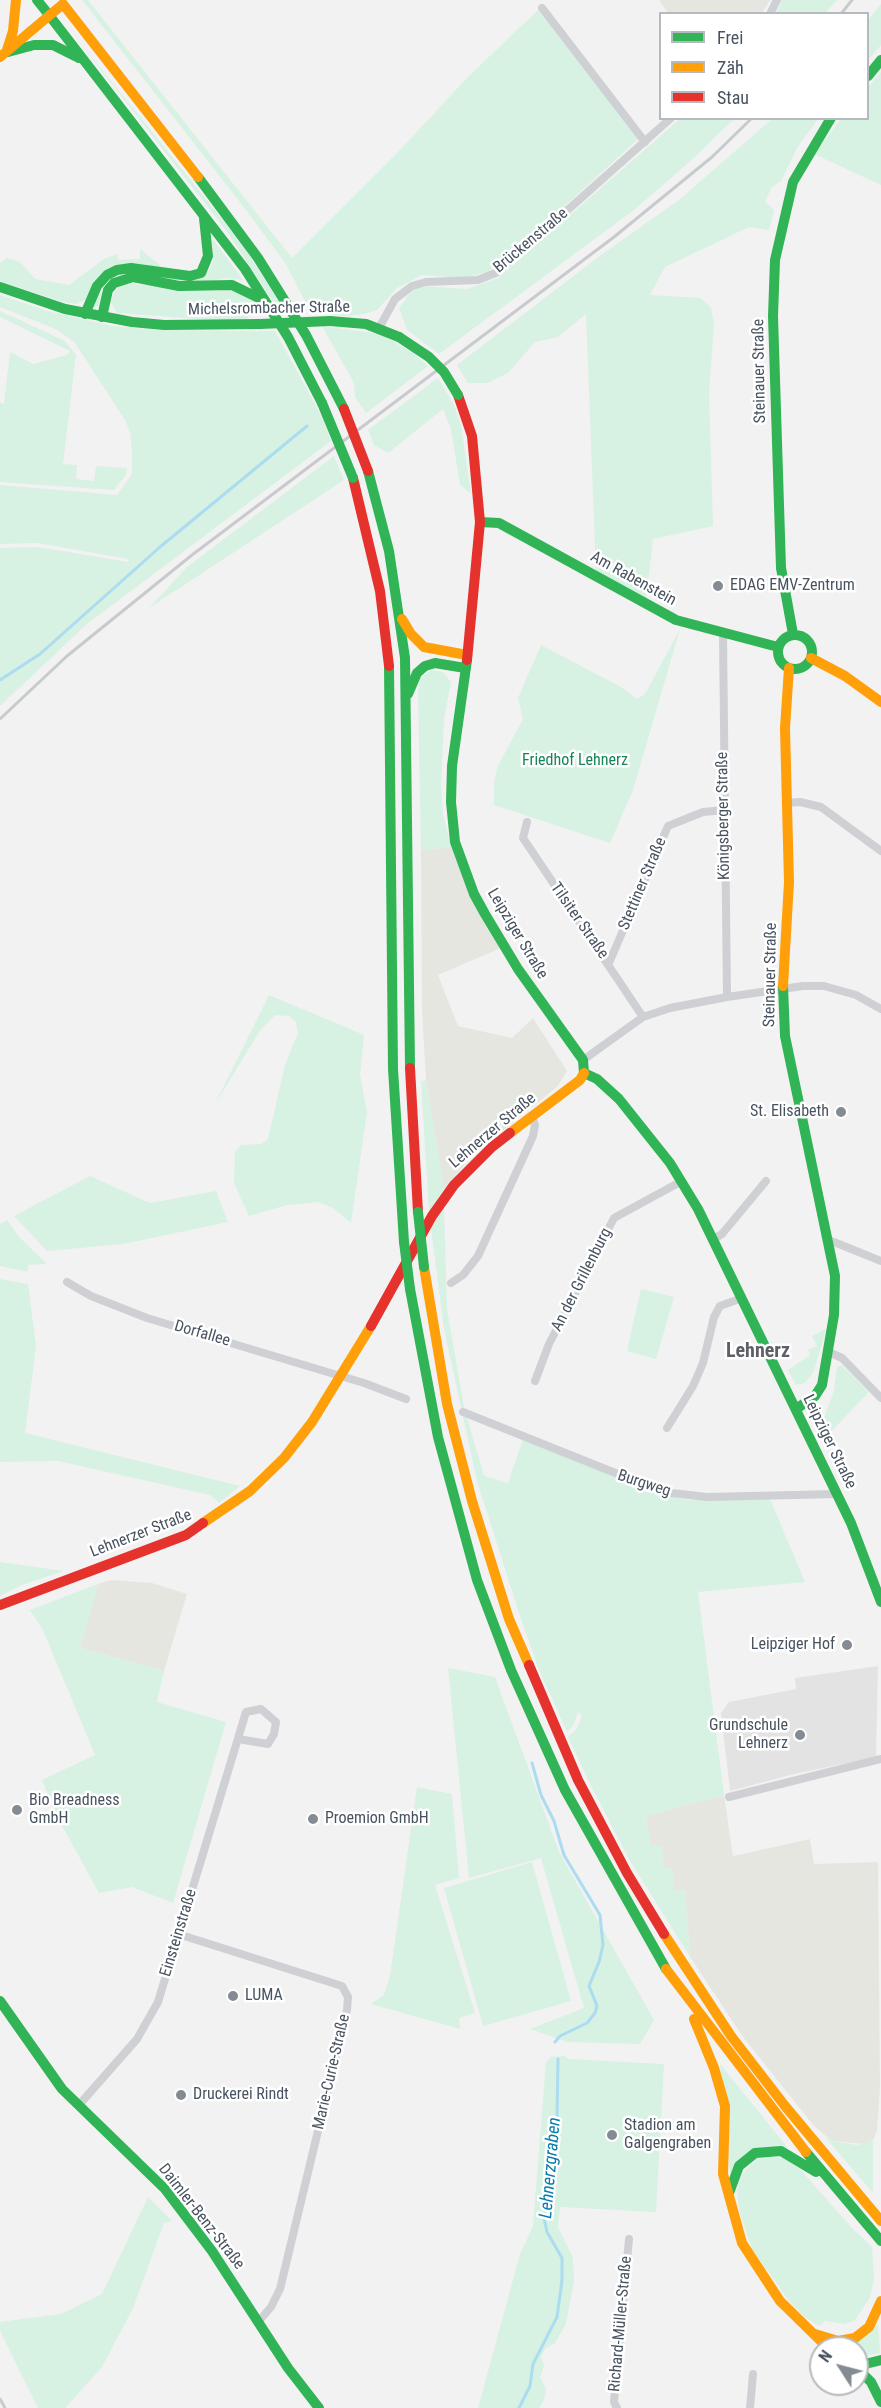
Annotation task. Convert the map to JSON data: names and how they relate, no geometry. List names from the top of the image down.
{
  "streets": {
    "main road": [
      "Michelsrombacher Straße",
      "Steinauer Straße",
      "Am Rabenstein",
      "Leipziger Straße",
      "Lehnerzer Straße",
      "Daimler-Benz-Straße"
    ],
    "street": [
      "Brückenstraße",
      "Königsberger Straße",
      "Stettiner Straße",
      "Tilsiter Straße",
      "An der Grillenburg",
      "Dorfallee",
      "Burgweg",
      "Einsteinstraße",
      "Marie-Curie-Straße",
      "Richard-Müller-Straße"
    ]
  },
  "crossings": [
    ["Brückenstraße", "Michelsrombacher Straße"],
    ["Michelsrombacher Straße", "Am Rabenstein"],
    ["Michelsrombacher Straße", "Leipziger Straße"],
    ["Steinauer Straße", "Am Rabenstein"],
    ["Steinauer Straße", "Leipziger Straße"],
    ["Am Rabenstein", "Königsberger Straße"],
    ["Am Rabenstein", "Leipziger Straße"],
    ["Königsberger Straße", "Stettiner Straße"],
    ["Stettiner Straße", "Tilsiter Straße"],
    ["Leipziger Straße", "Lehnerzer Straße"],
    ["Leipziger Straße", "An der Grillenburg"],
    ["Leipziger Straße", "Burgweg"],
    ["Lehnerzer Straße", "Dorfallee"],
    ["Einsteinstraße", "Marie-Curie-Straße"],
    ["Einsteinstraße", "Daimler-Benz-Straße"],
    ["Marie-Curie-Straße", "Daimler-Benz-Straße"]
  ],
  "districts": ["Lehnerz"],
  "water": ["Lehnerzgraben"],
  "parks": ["Friedhof Lehnerz"],
  "places": [
    "EDAG EMV-Zentrum",
    "St. Elisabeth",
    "Leipziger Hof",
    "Grundschule Lehnerz",
    "Bio Breadness GmbH",
    "Proemion GmbH",
    "LUMA",
    "Druckerei Rindt",
    "Stadion am Galgengraben"
  ],
  "legend": ["Frei", "Zäh", "Stau"],
  "north": "top left"
}
